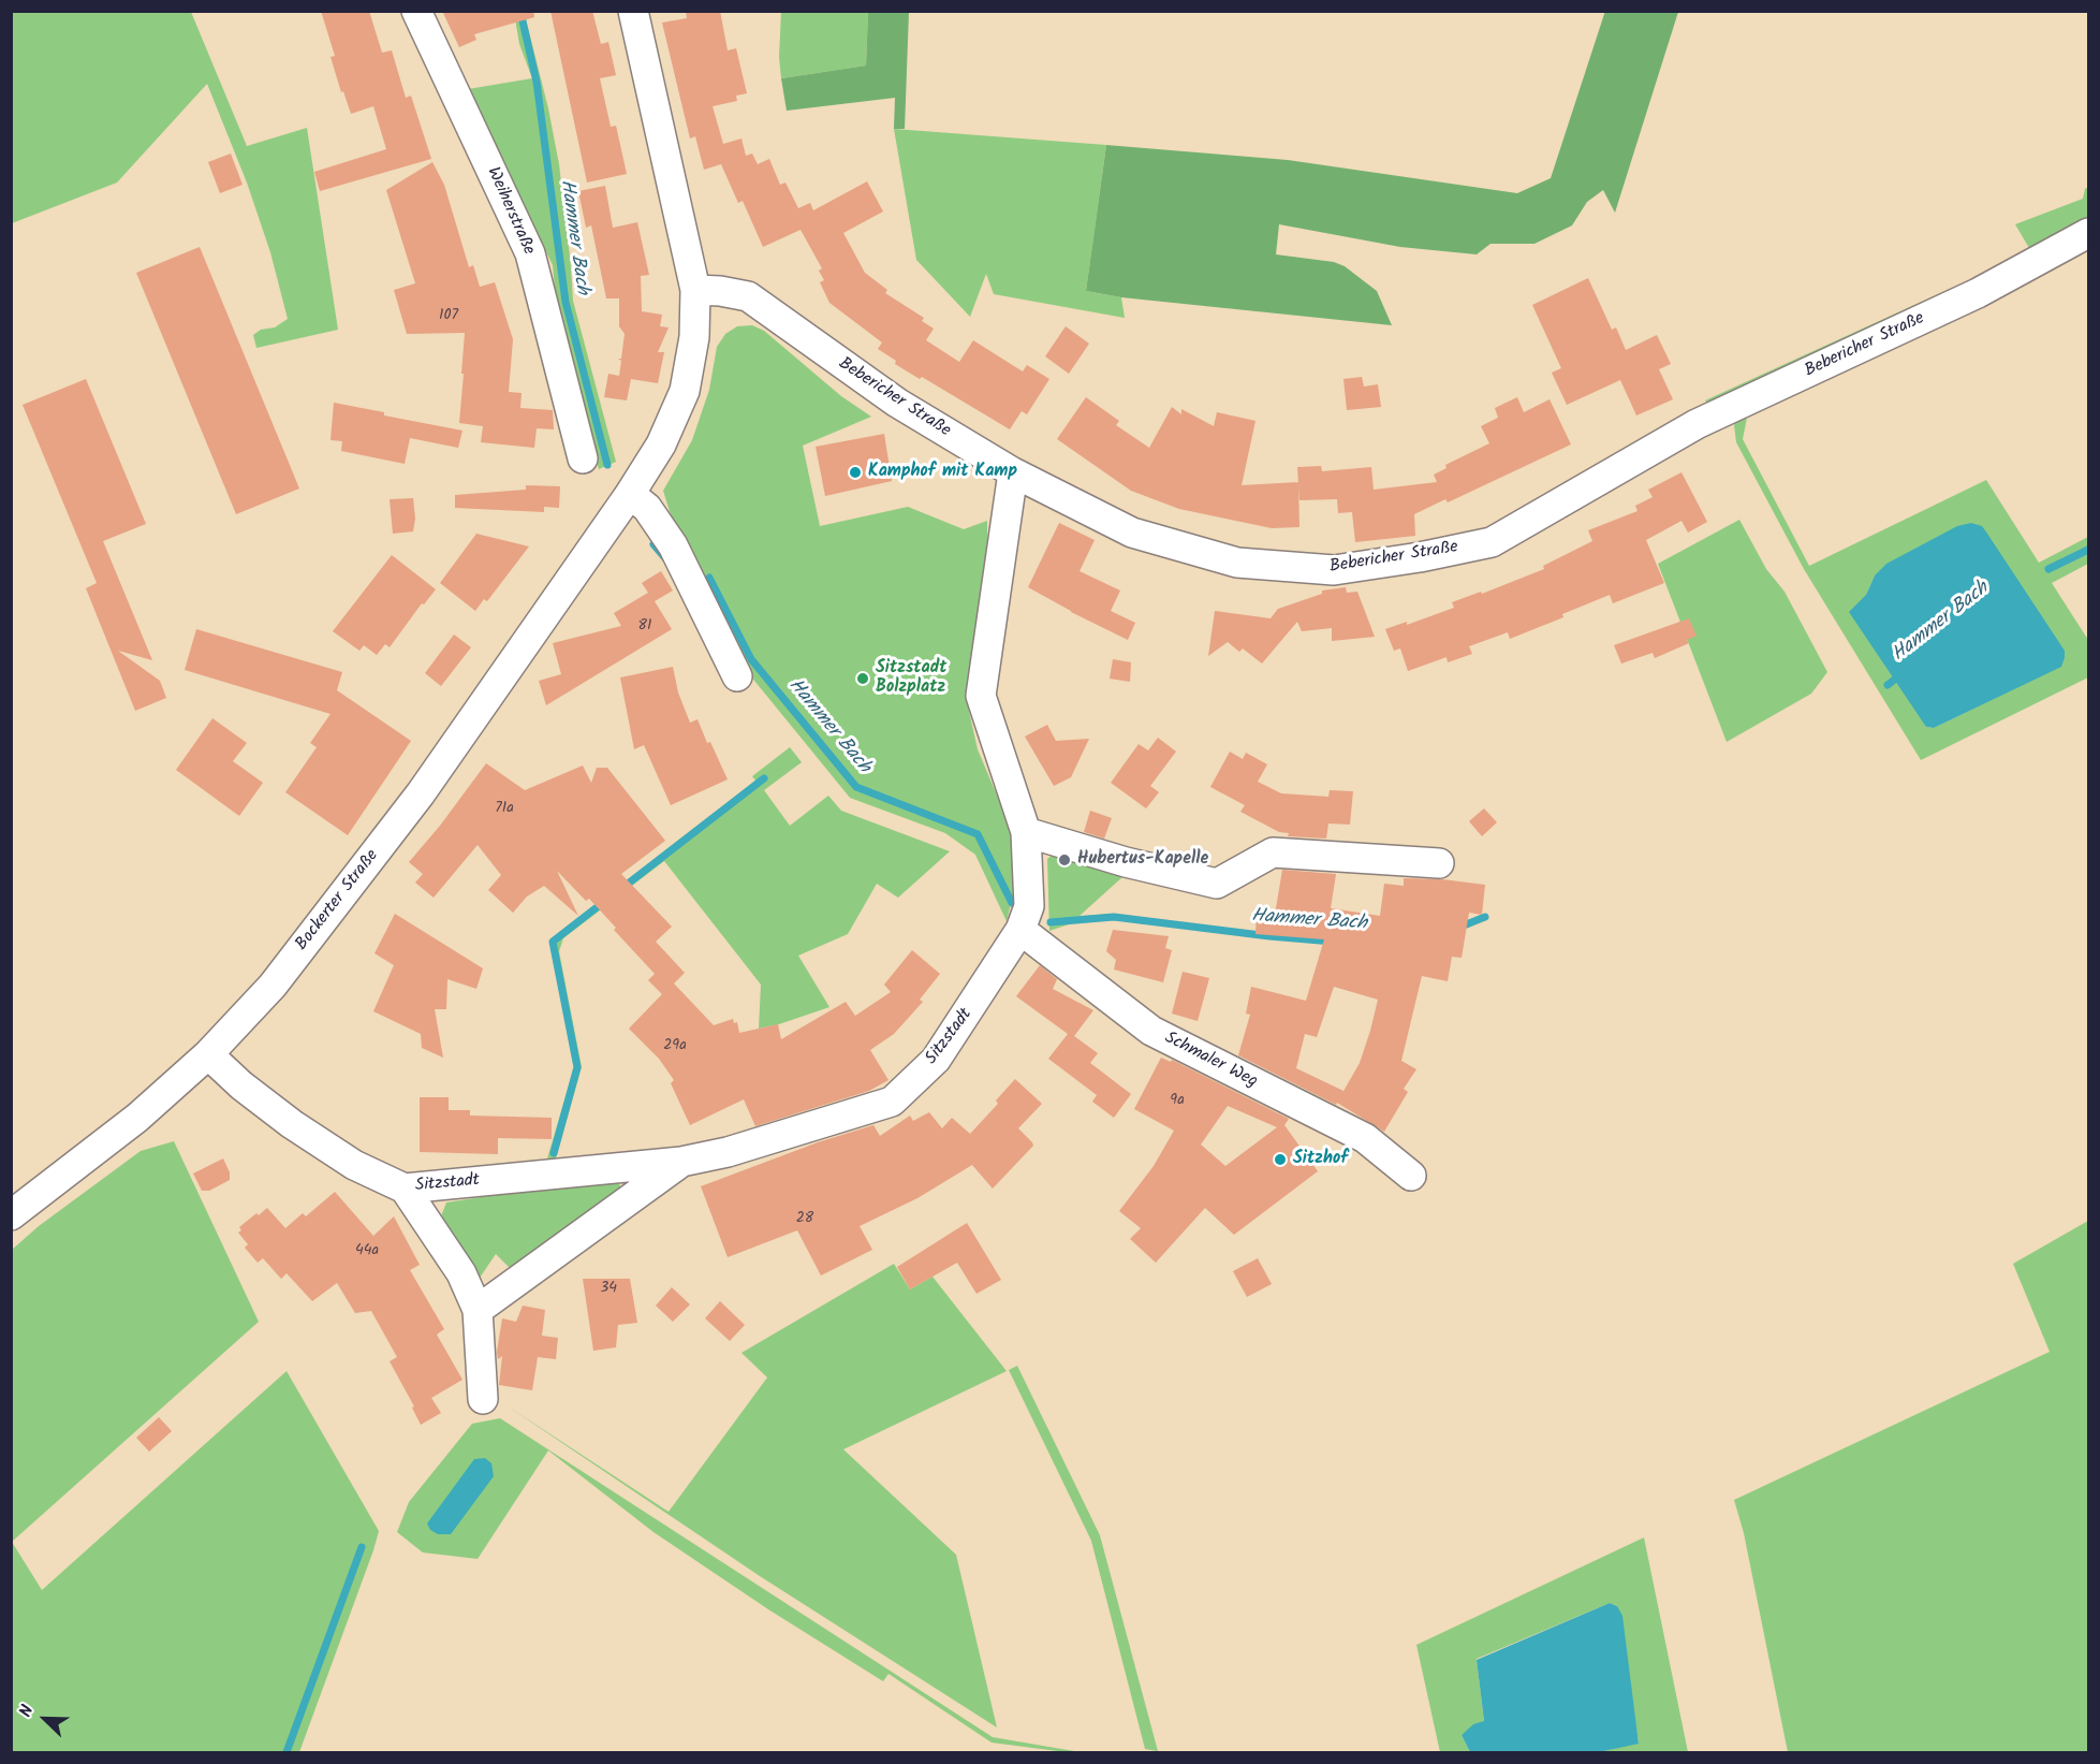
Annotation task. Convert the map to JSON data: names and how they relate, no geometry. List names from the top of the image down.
{
  "streets": {
    "street": [
      "Weiherstraße",
      "Bebericher Straße",
      "Bockerter Straße",
      "Sitzstadt",
      "Schmaler Weg"
    ]
  },
  "crossings": [
    ["Bebericher Straße", "Sitzstadt"],
    ["Bockerter Straße", "Sitzstadt"],
    ["Sitzstadt", "Schmaler Weg"]
  ],
  "water": ["Hammer Bach"],
  "places": [
    "Kamphof mit Kamp",
    "Sitzstadt Bolzplatz",
    "Hubertus-Kapelle",
    "Sitzhof"
  ],
  "house_numbers": [
    "107",
    "81",
    "71a",
    "29a",
    "9a",
    "28",
    "44a",
    "34"
  ],
  "north": "top left"
}
